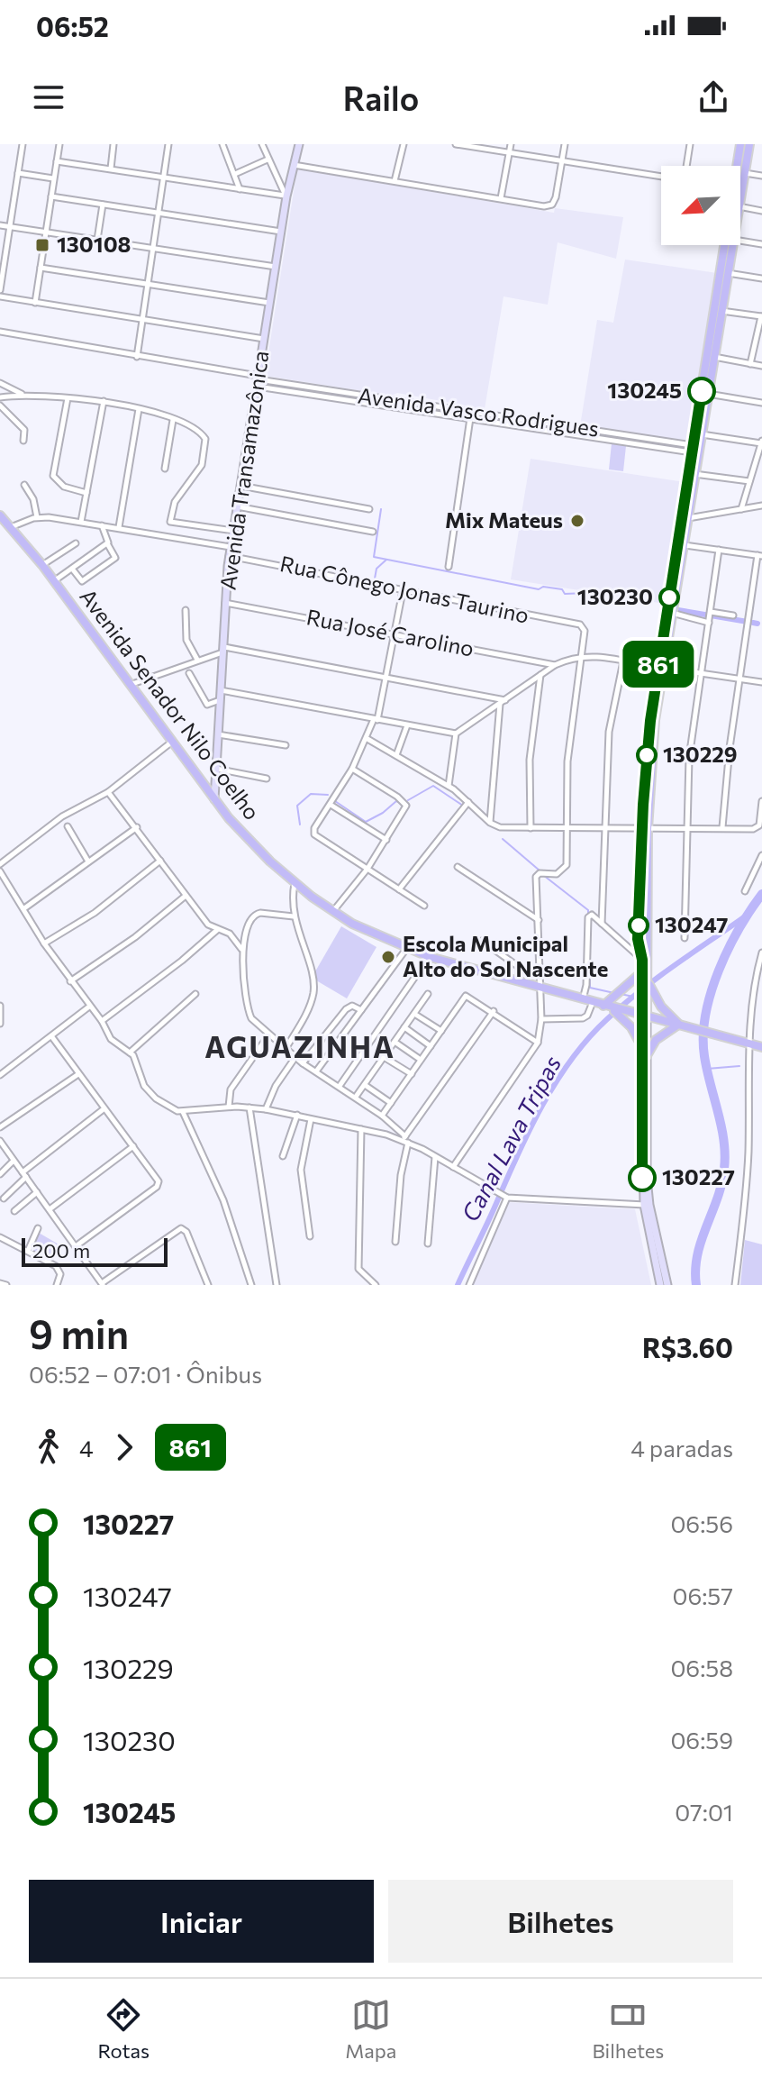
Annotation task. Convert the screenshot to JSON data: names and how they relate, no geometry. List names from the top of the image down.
{
  "streets": {
    "main road": ["Avenida Senador Nilo Coelho"],
    "street": [
      "Avenida Vasco Rodrigues",
      "Avenida Transamazônica",
      "Rua Cônego Jonas Taurino",
      "Rua José Carolino"
    ]
  },
  "crossings": [
    ["Avenida Vasco Rodrigues", "Avenida Transamazônica"],
    ["Avenida Transamazônica", "Rua Cônego Jonas Taurino"],
    ["Avenida Transamazônica", "Rua José Carolino"],
    ["Avenida Transamazônica", "Avenida Senador Nilo Coelho"]
  ],
  "districts": ["AGUAZINHA"],
  "water": ["Canal Lava Tripas"],
  "places": {
    "transit": ["130108"],
    "other": [
      "130245",
      "Mix Mateus",
      "130230",
      "130229",
      "130247",
      "Escola Municipal Alto do Sol Nascente",
      "130227"
    ]
  },
  "lines": ["bus line 861"],
  "scale_bar": "200 m",
  "north": "bottom left",
  "page": {
    "status": "06:52",
    "header": "Railo",
    "on_map": "861",
    "scale": "200 m",
    "heading": ["9 min", "06:52 – 07:01 · Ônibus", "R$3.60"],
    "legs": ["4", "861", "4 paradas"],
    "list": [
      {
        "name": "130227",
        "value": "06:56"
      },
      {
        "name": "130247",
        "value": "06:57"
      },
      {
        "name": "130229",
        "value": "06:58"
      },
      {
        "name": "130230",
        "value": "06:59"
      },
      {
        "name": "130245",
        "value": "07:01"
      }
    ],
    "buttons": ["Iniciar", "Bilhetes"],
    "tabs": ["Rotas", "Mapa", "Bilhetes"]
  }
}
